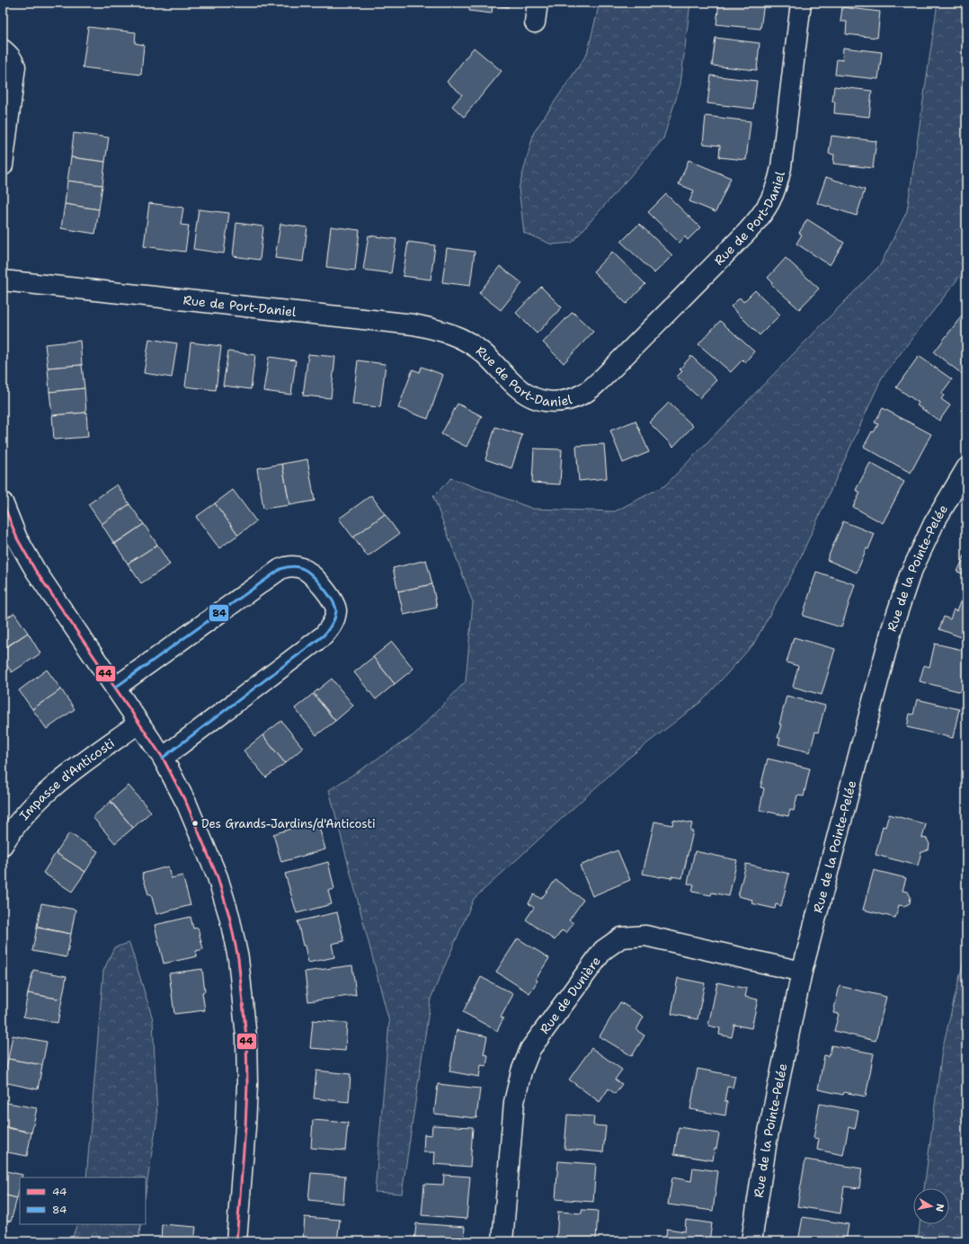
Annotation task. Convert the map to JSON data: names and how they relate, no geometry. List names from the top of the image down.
{
  "streets": {
    "street": [
      "Rue de Port-Daniel",
      "Rue de la Pointe-Pelée",
      "Impasse d'Anticosti",
      "Rue de Dunière"
    ]
  },
  "crossings": [
    ["Rue de la Pointe-Pelée", "Rue de Dunière"]
  ],
  "places": ["Des Grands-Jardins/d'Anticosti"],
  "lines": ["transit line 44", "transit line 84"],
  "legend": ["44", "84"],
  "north": "right"
}
